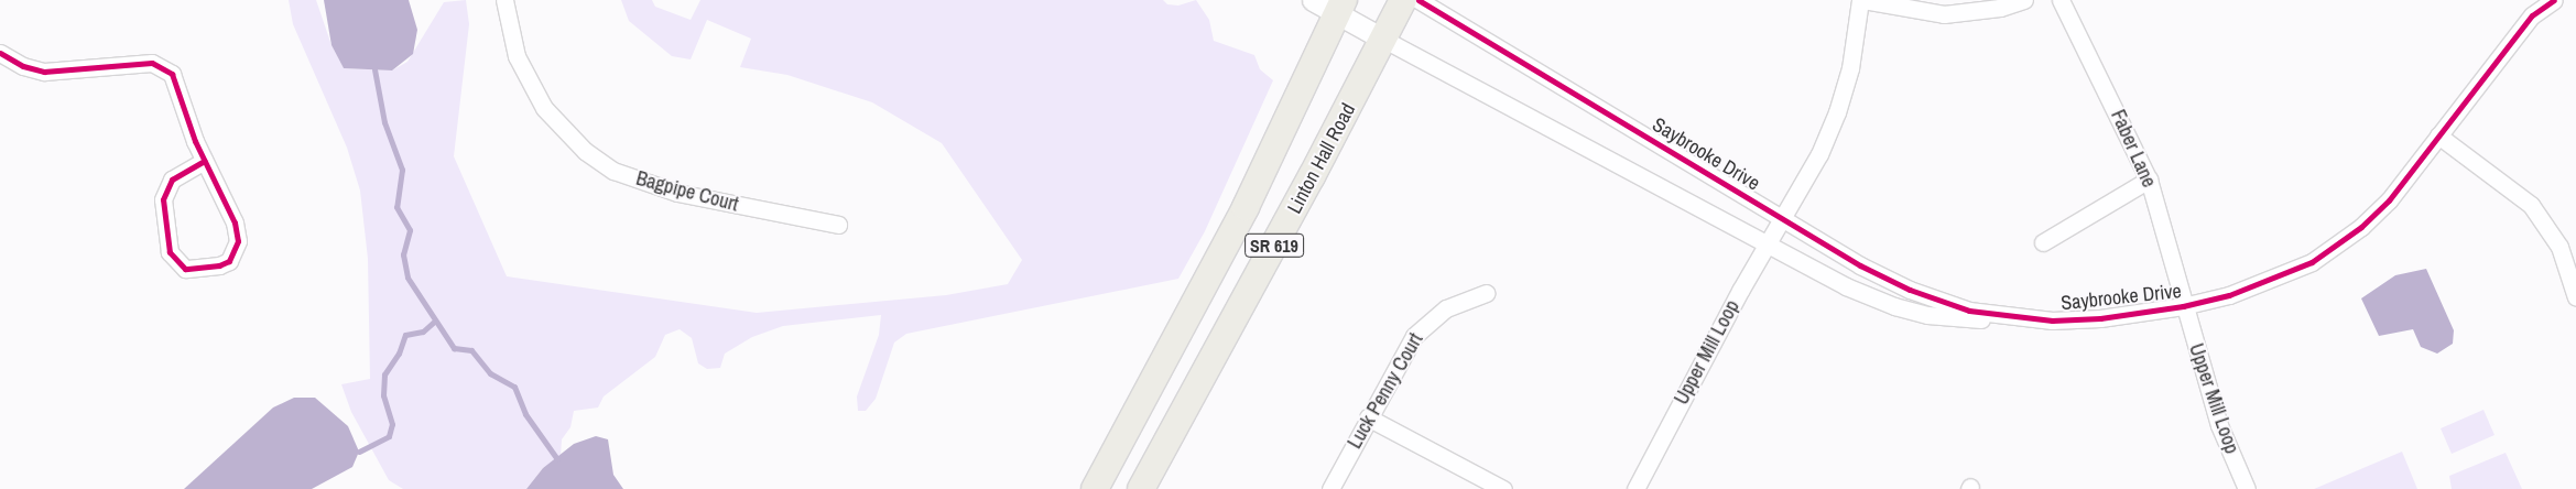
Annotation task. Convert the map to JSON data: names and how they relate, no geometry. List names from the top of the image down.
{
  "streets": {
    "main road": ["Linton Hall Road", "SR 619"],
    "street": [
      "Faber Lane",
      "Saybrooke Drive",
      "Bagpipe Court",
      "Upper Mill Loop",
      "Luck Penny Court"
    ]
  },
  "crossings": [
    ["Faber Lane", "Saybrooke Drive"],
    ["Faber Lane", "Upper Mill Loop"],
    ["Saybrooke Drive", "Linton Hall Road"],
    ["Saybrooke Drive", "Upper Mill Loop"]
  ]
}
